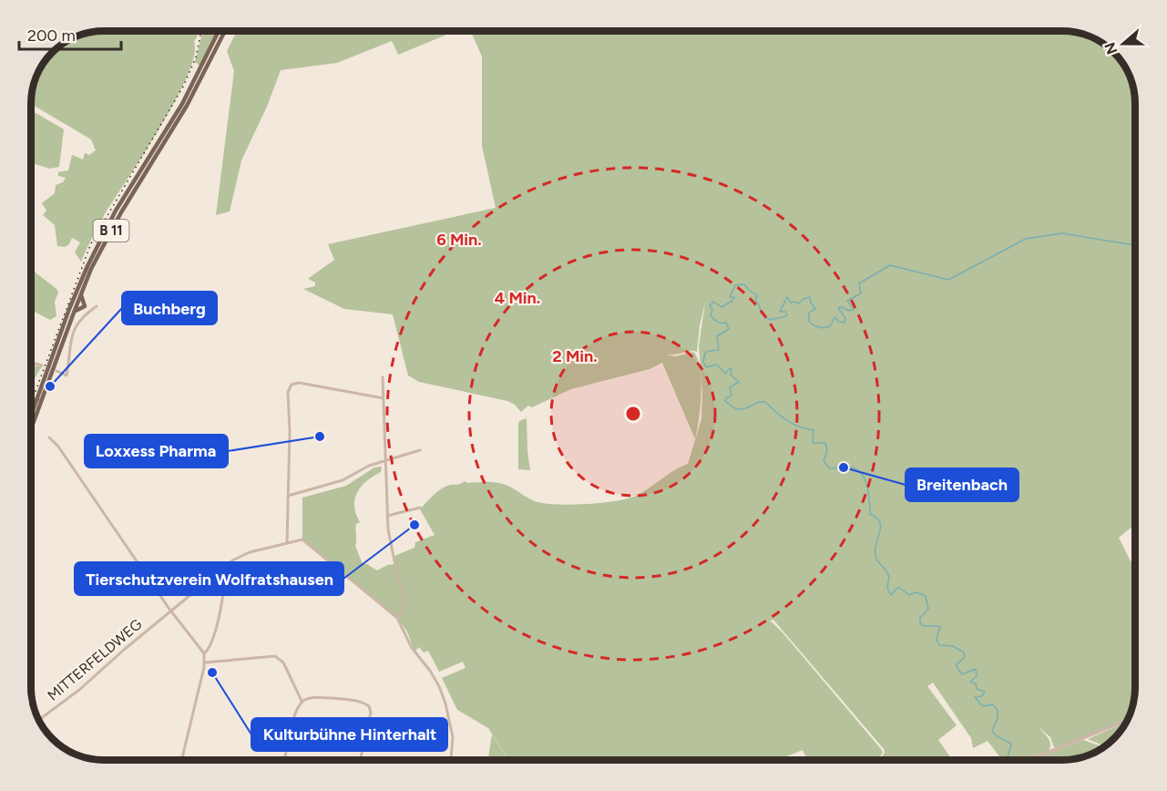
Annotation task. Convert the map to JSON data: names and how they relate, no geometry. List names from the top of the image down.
{
  "streets": {
    "main road": ["B 11"],
    "street": ["MITTERFELDWEG"]
  },
  "places": [
    "Buchberg",
    "Loxxess Pharma",
    "Breitenbach",
    "Tierschutzverein Wolfratshausen",
    "Kulturbühne Hinterhalt"
  ],
  "scale_bar": "200 m",
  "north": "left",
  "rings": ["6 Min.", "4 Min.", "2 Min."]
}
